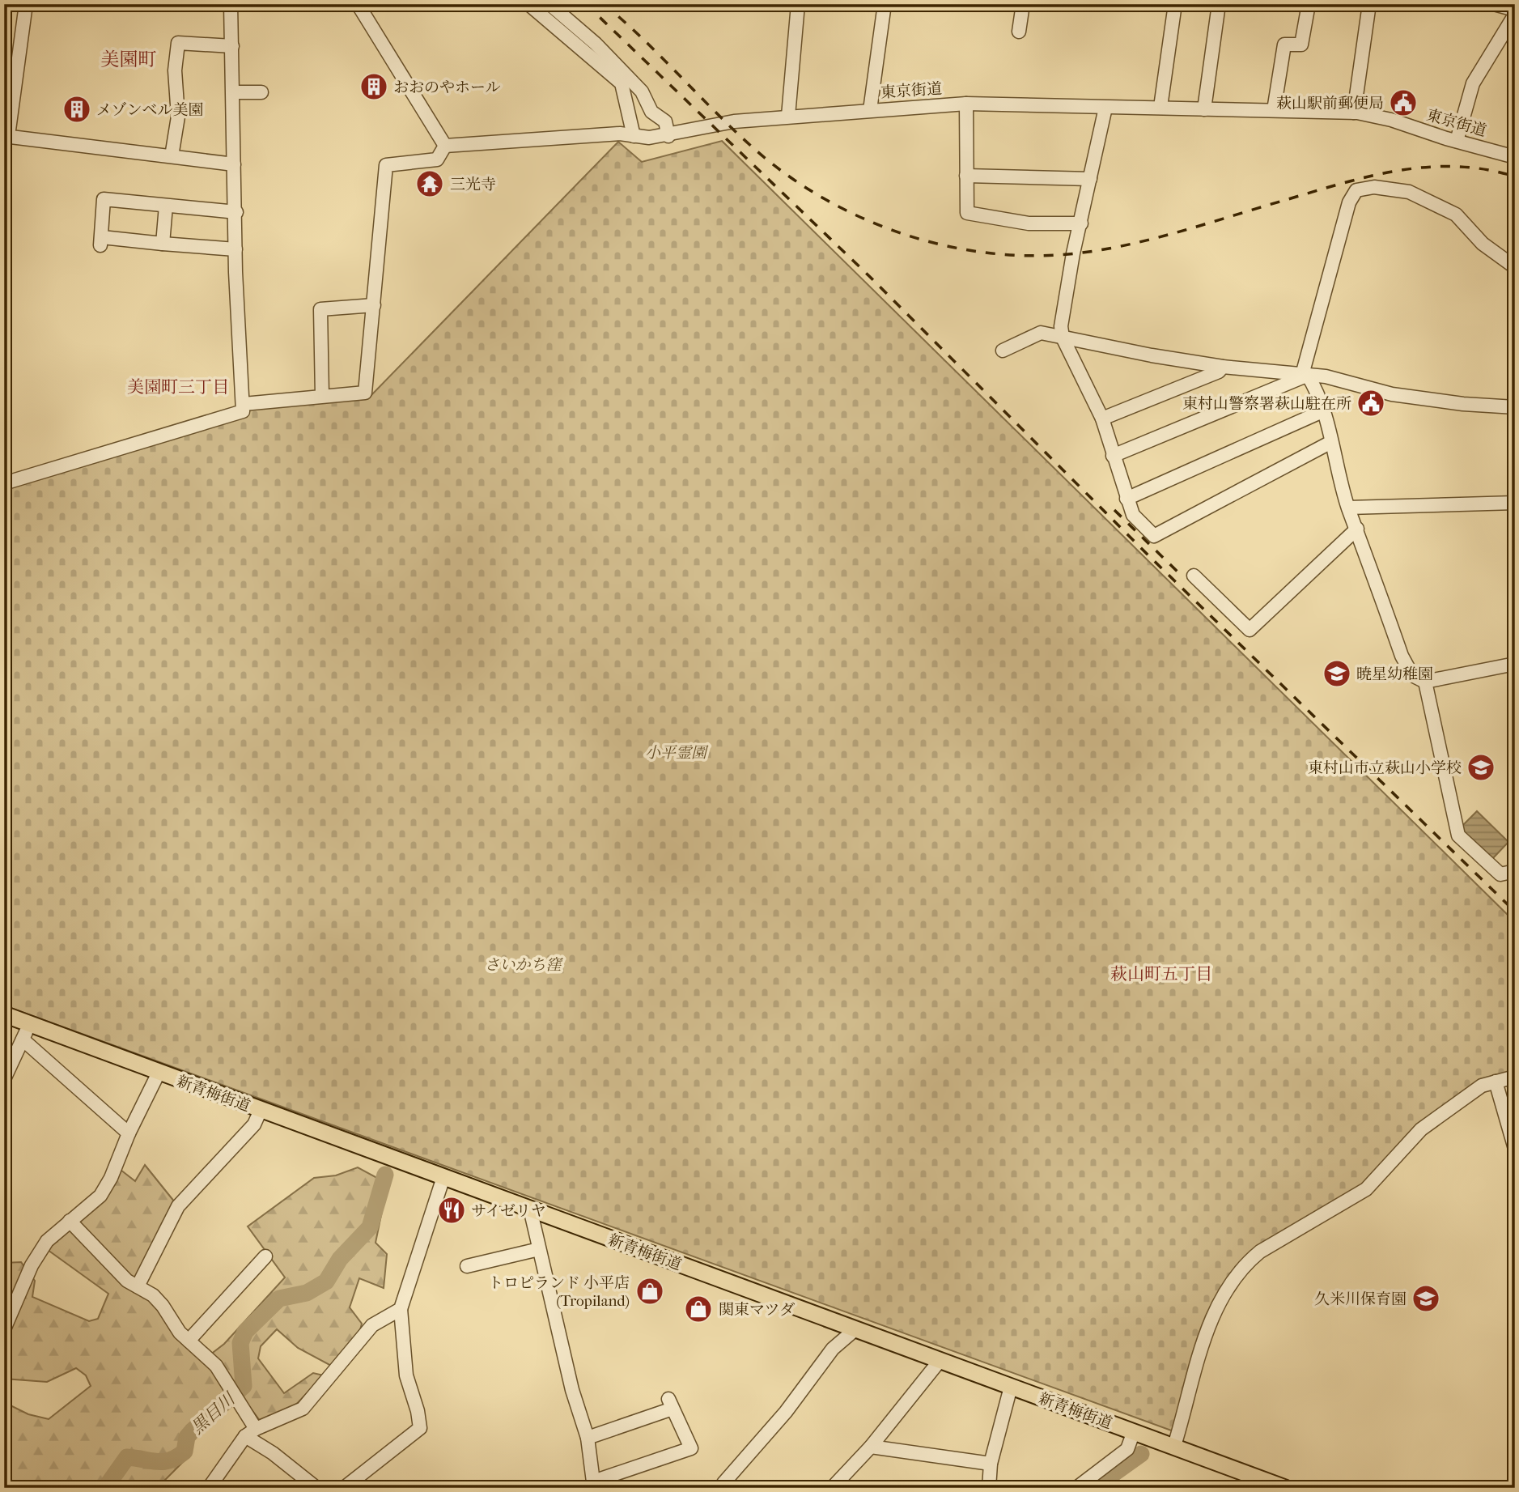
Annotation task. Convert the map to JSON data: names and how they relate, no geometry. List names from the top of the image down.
{
  "streets": {
    "main road": ["新青梅街道"],
    "street": ["東京街道"]
  },
  "districts": ["美園町", "美園町三丁目", "萩山町五丁目"],
  "water": ["黒目川"],
  "parks": ["小平霊園", "さいかち窪"],
  "places": {
    "building": ["おおのやホール", "メゾンベル美園"],
    "public building": ["萩山駅前郵便局", "東村山警察署萩山駐在所"],
    "temple": ["三光寺"],
    "school or university": ["暁星幼稚園", "東村山市立萩山小学校", "久米川保育園"],
    "restaurant": ["サイゼリヤ"],
    "shop": ["トロピランド 小平店 (Tropiland)", "関東マツダ"]
  }
}
